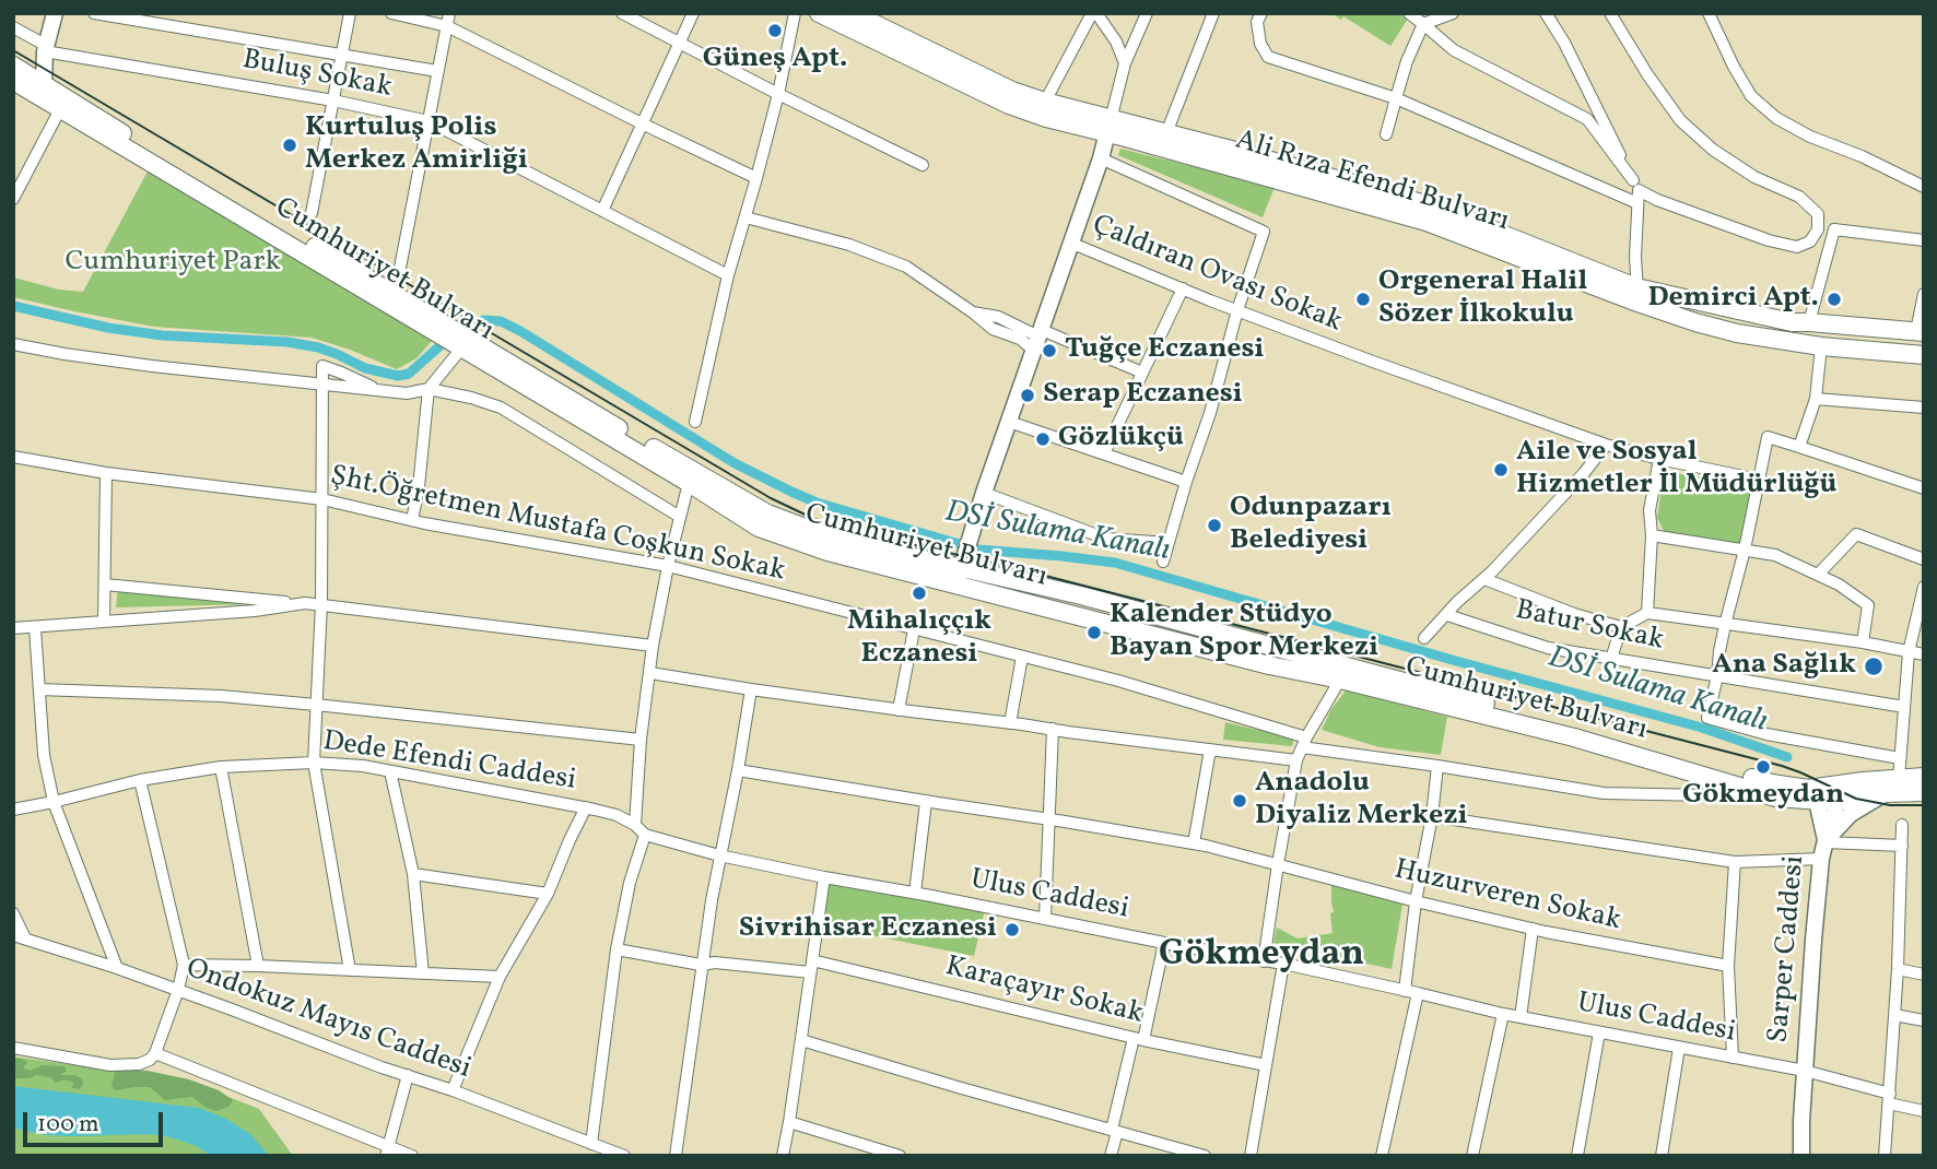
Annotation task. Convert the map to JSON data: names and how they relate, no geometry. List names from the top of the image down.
{
  "streets": {
    "main road": ["Ali Rıza Efendi Bulvarı", "Cumhuriyet Bulvarı", "Sarper Caddesi"],
    "street": [
      "Buluş Sokak",
      "Çaldıran Ovası Sokak",
      "Şht.Öğretmen Mustafa Coşkun Sokak",
      "Batur Sokak",
      "Dede Efendi Caddesi",
      "Ulus Caddesi",
      "Huzurveren Sokak",
      "Karaçayır Sokak",
      "Ondokuz Mayıs Caddesi"
    ]
  },
  "crossings": [
    ["Cumhuriyet Bulvarı", "Şht.Öğretmen Mustafa Coşkun Sokak"],
    ["Cumhuriyet Bulvarı", "Sarper Caddesi"],
    ["Dede Efendi Caddesi", "Ulus Caddesi"],
    ["Ulus Caddesi", "Sarper Caddesi"]
  ],
  "districts": ["Gökmeydan"],
  "water": ["DSİ Sulama Kanalı"],
  "parks": ["Cumhuriyet Park"],
  "places": [
    "Güneş Apt.",
    "Kurtuluş Polis Merkez Amirliği",
    "Orgeneral Halil Sözer İlkokulu",
    "Demirci Apt.",
    "Tuğçe Eczanesi",
    "Serap Eczanesi",
    "Gözlükçü",
    "Aile ve Sosyal Hizmetler İl Müdürlüğü",
    "Odunpazarı Belediyesi",
    "Mihalıççık Eczanesi",
    "Kalender Stüdyo Bayan Spor Merkezi",
    "Ana Sağlık",
    "Gökmeydan",
    "Anadolu Diyaliz Merkezi",
    "Sivrihisar Eczanesi"
  ],
  "scale_bar": "100 m"
}
